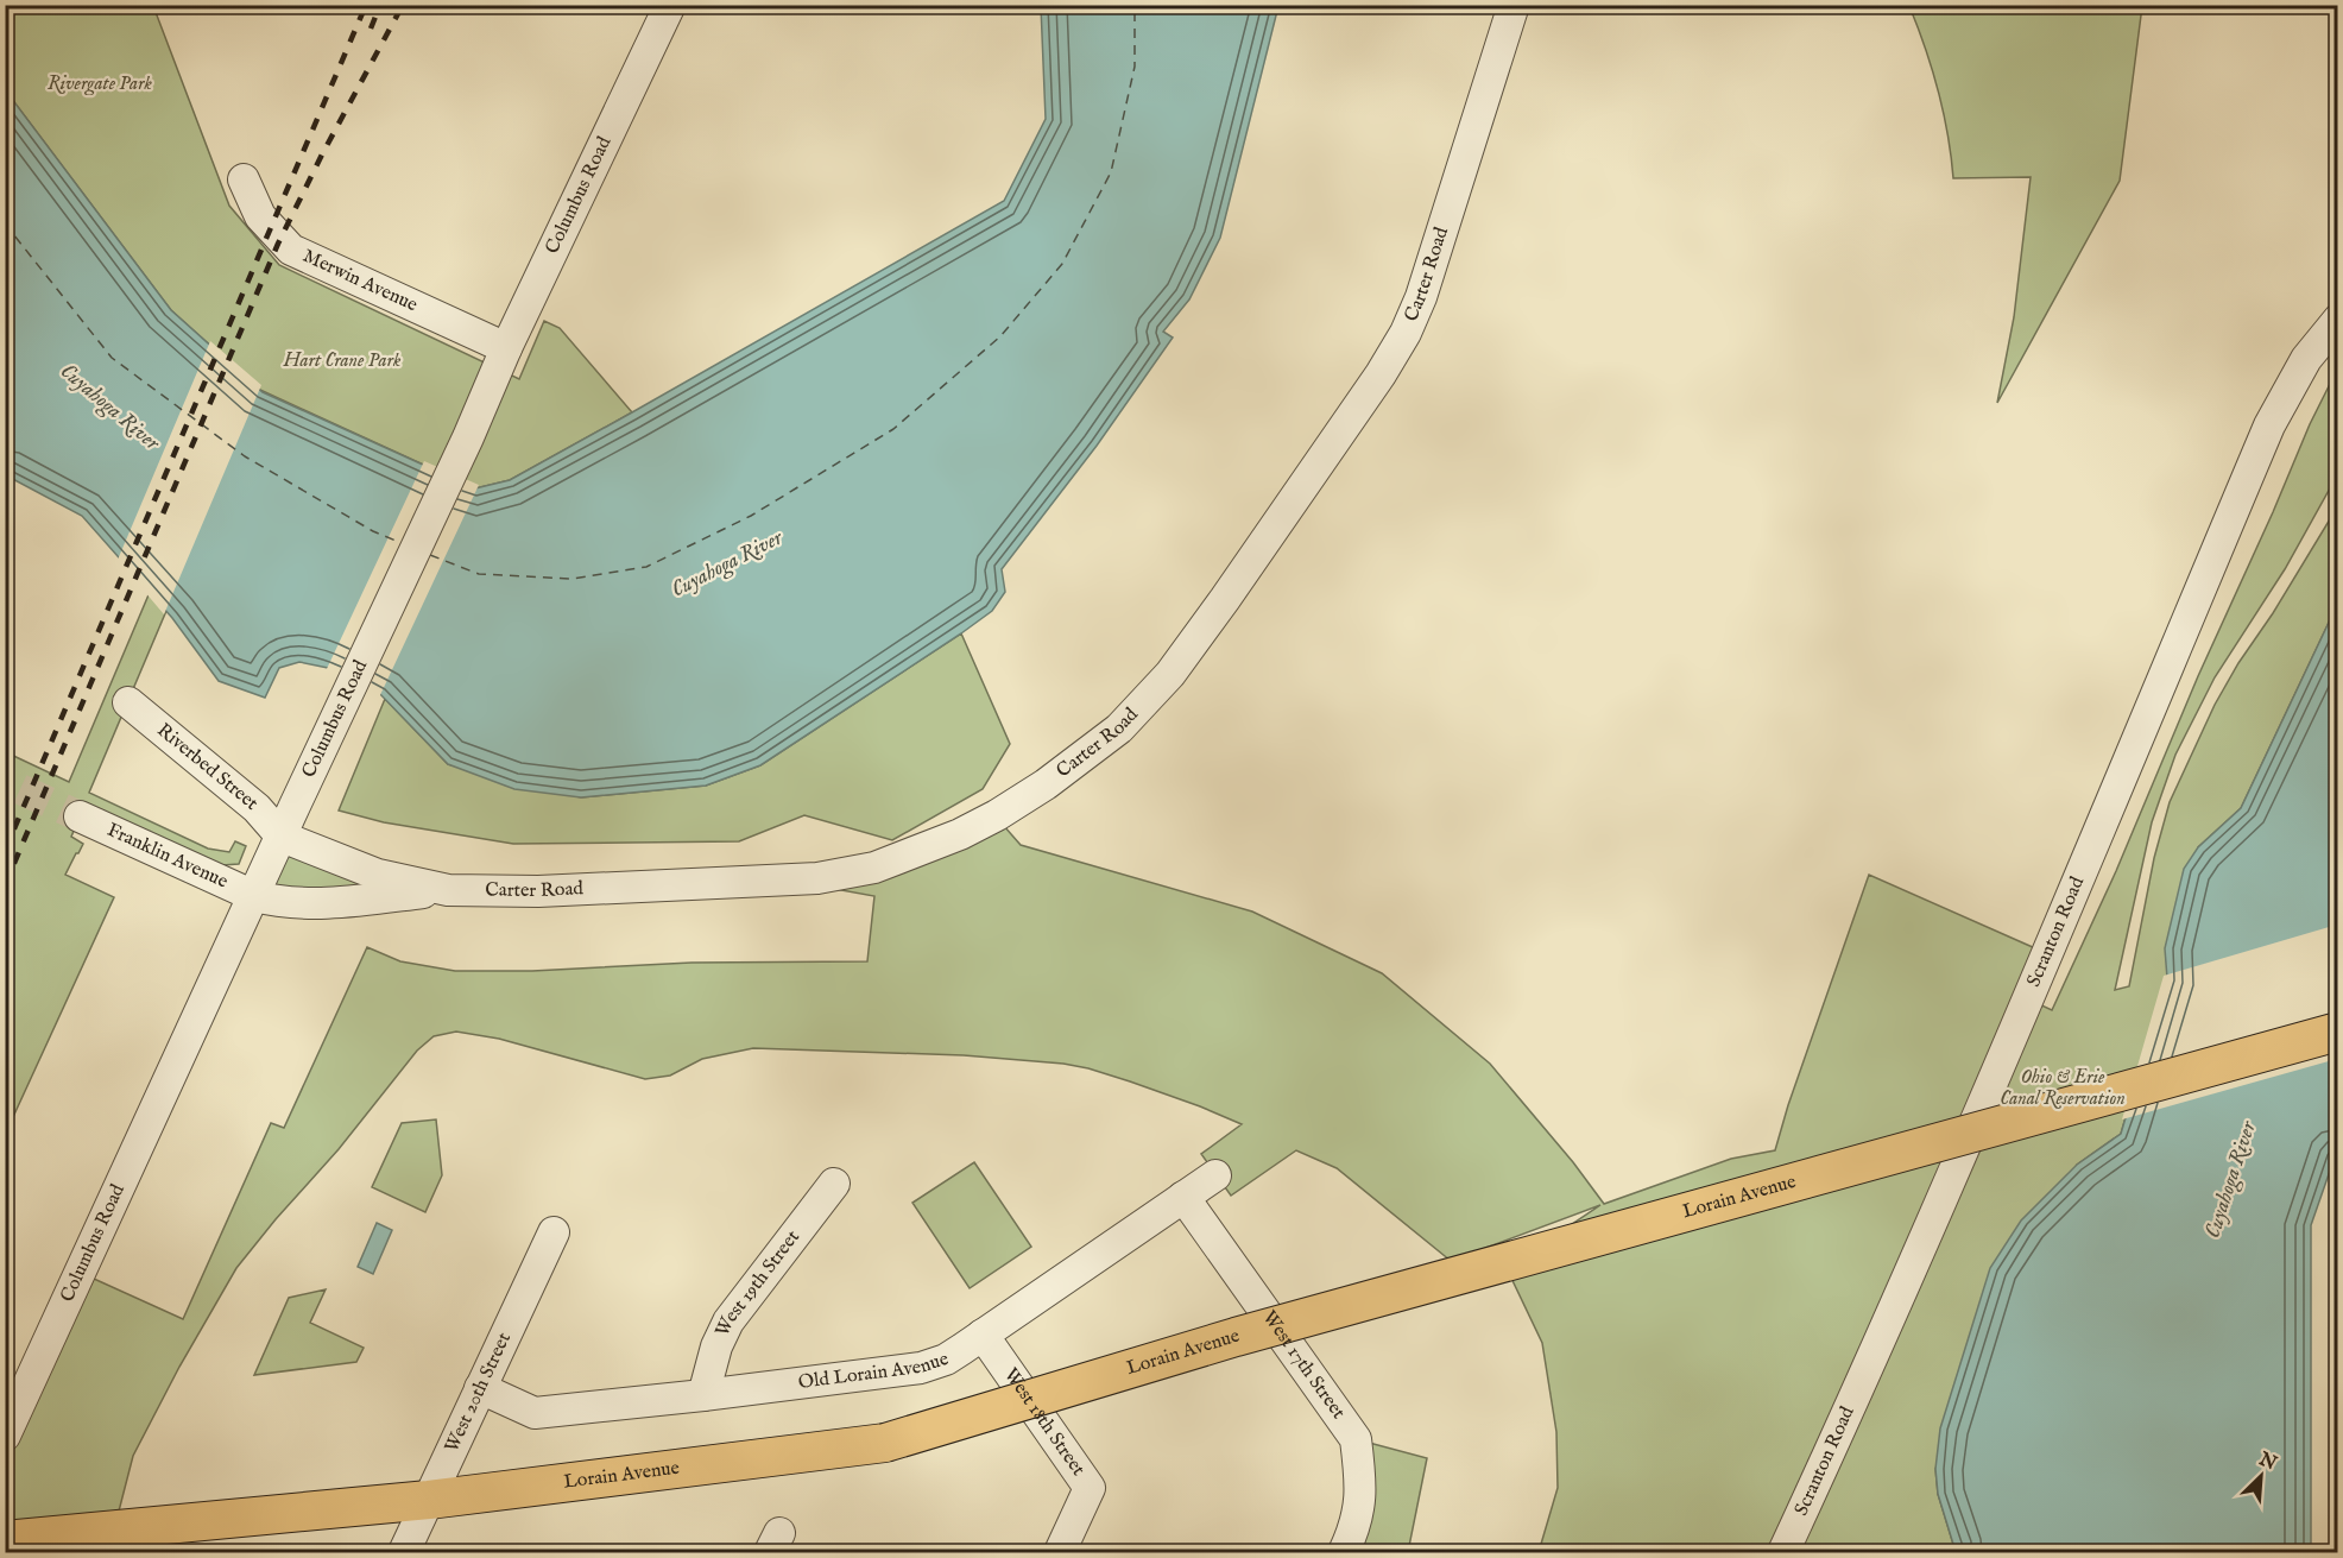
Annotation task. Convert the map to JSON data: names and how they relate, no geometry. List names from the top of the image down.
{
  "streets": {
    "main road": ["Lorain Avenue"],
    "street": [
      "Columbus Road",
      "Carter Road",
      "Merwin Avenue",
      "Riverbed Street",
      "Franklin Avenue",
      "Scranton Road",
      "West 19th Street",
      "West 17th Street",
      "Old Lorain Avenue",
      "West 20th Street",
      "West 18th Street"
    ]
  },
  "crossings": [
    ["Columbus Road", "Carter Road"],
    ["Columbus Road", "Merwin Avenue"],
    ["Columbus Road", "Riverbed Street"],
    ["Columbus Road", "Franklin Avenue"],
    ["Carter Road", "Riverbed Street"],
    ["Carter Road", "Franklin Avenue"],
    ["Lorain Avenue", "West 20th Street"],
    ["West 19th Street", "Old Lorain Avenue"],
    ["West 17th Street", "Old Lorain Avenue"],
    ["Old Lorain Avenue", "West 20th Street"],
    ["Old Lorain Avenue", "West 18th Street"]
  ],
  "water": ["Cuyahoga River"],
  "parks": ["Rivergate Park", "Hart Crane Park", "Ohio & Erie Canal Reservation"],
  "north": "top right"
}
